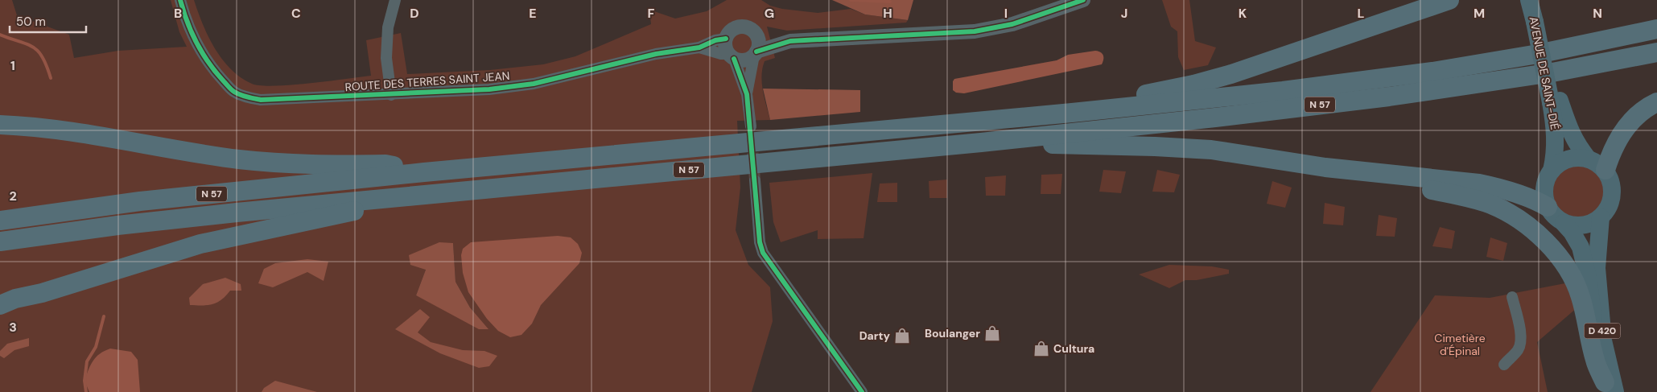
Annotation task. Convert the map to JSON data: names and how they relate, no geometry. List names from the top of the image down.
{
  "streets": {
    "highway": ["N 57"],
    "main road": ["AVENUE DE SAINT-DIÉ", "D 420"],
    "street": ["ROUTE DES TERRES SAINT JEAN"]
  },
  "crossings": [
    ["AVENUE DE SAINT-DIÉ", "D 420"]
  ],
  "parks": ["Cimetière d'Épinal"],
  "places": {
    "shop": ["Boulanger", "Darty", "Cultura"]
  },
  "scale_bar": "50 m",
  "grid": {
    "columns": [
      "B",
      "C",
      "D",
      "E",
      "F",
      "G",
      "H",
      "I",
      "J",
      "K",
      "L",
      "M",
      "N"
    ],
    "rows": ["1", "2", "3"]
  }
}
